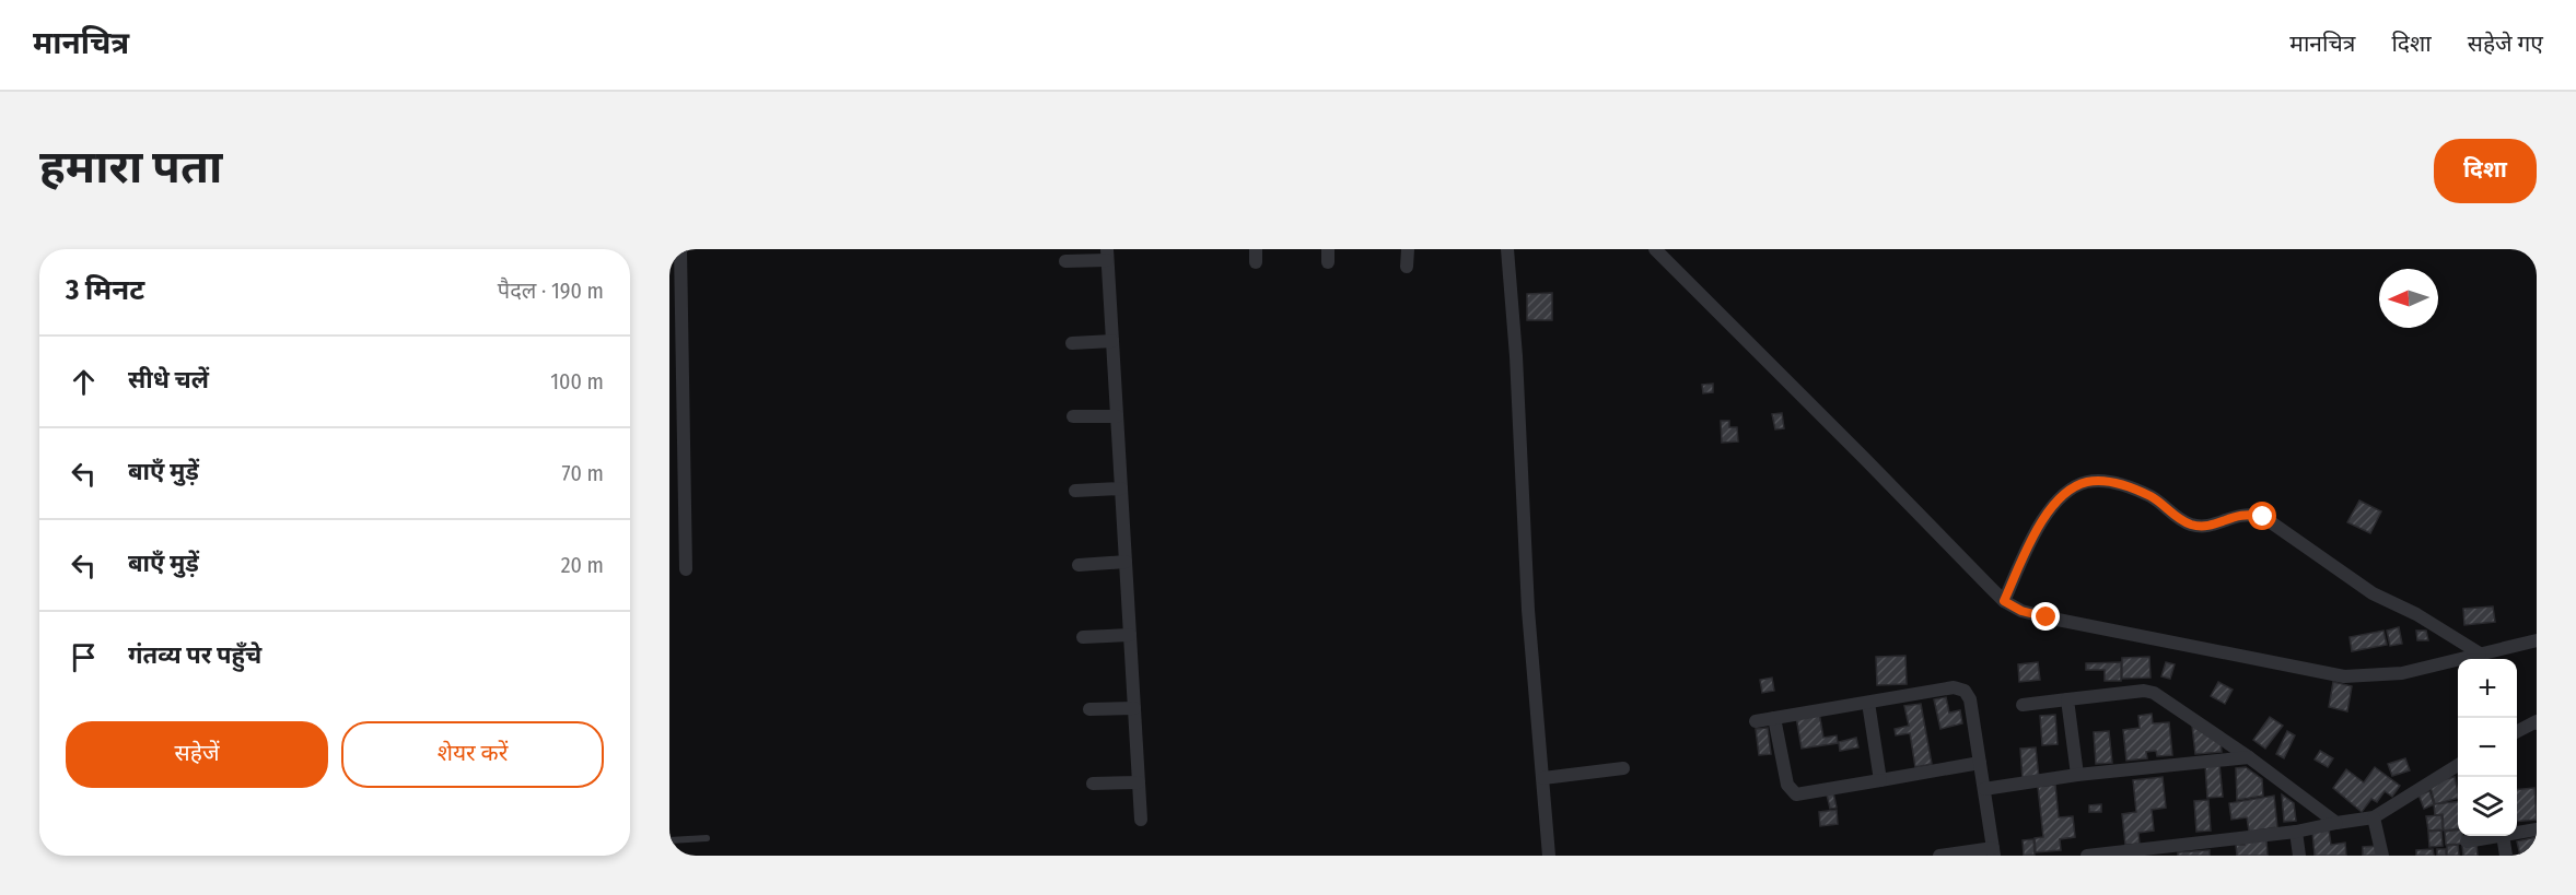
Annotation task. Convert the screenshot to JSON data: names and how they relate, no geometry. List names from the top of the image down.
{
  "north": "left",
  "page": {
    "header": "मानचित्र",
    "nav": ["मानचित्र", "दिशा", "सहेजे गए"],
    "buttons": [
      "दिशा",
      ["सहेजें", "शेयर करें"]
    ],
    "title": "हमारा पता",
    "heading": ["3 मिनट", "पैदल · 190 m"],
    "list": [
      ["सीधे चलें", "100 m"],
      ["बाएँ मुड़ें", "70 m"],
      ["बाएँ मुड़ें", "20 m"],
      "गंतव्य पर पहुँचे"
    ],
    "map_buttons": ["+", "−"]
  }
}
